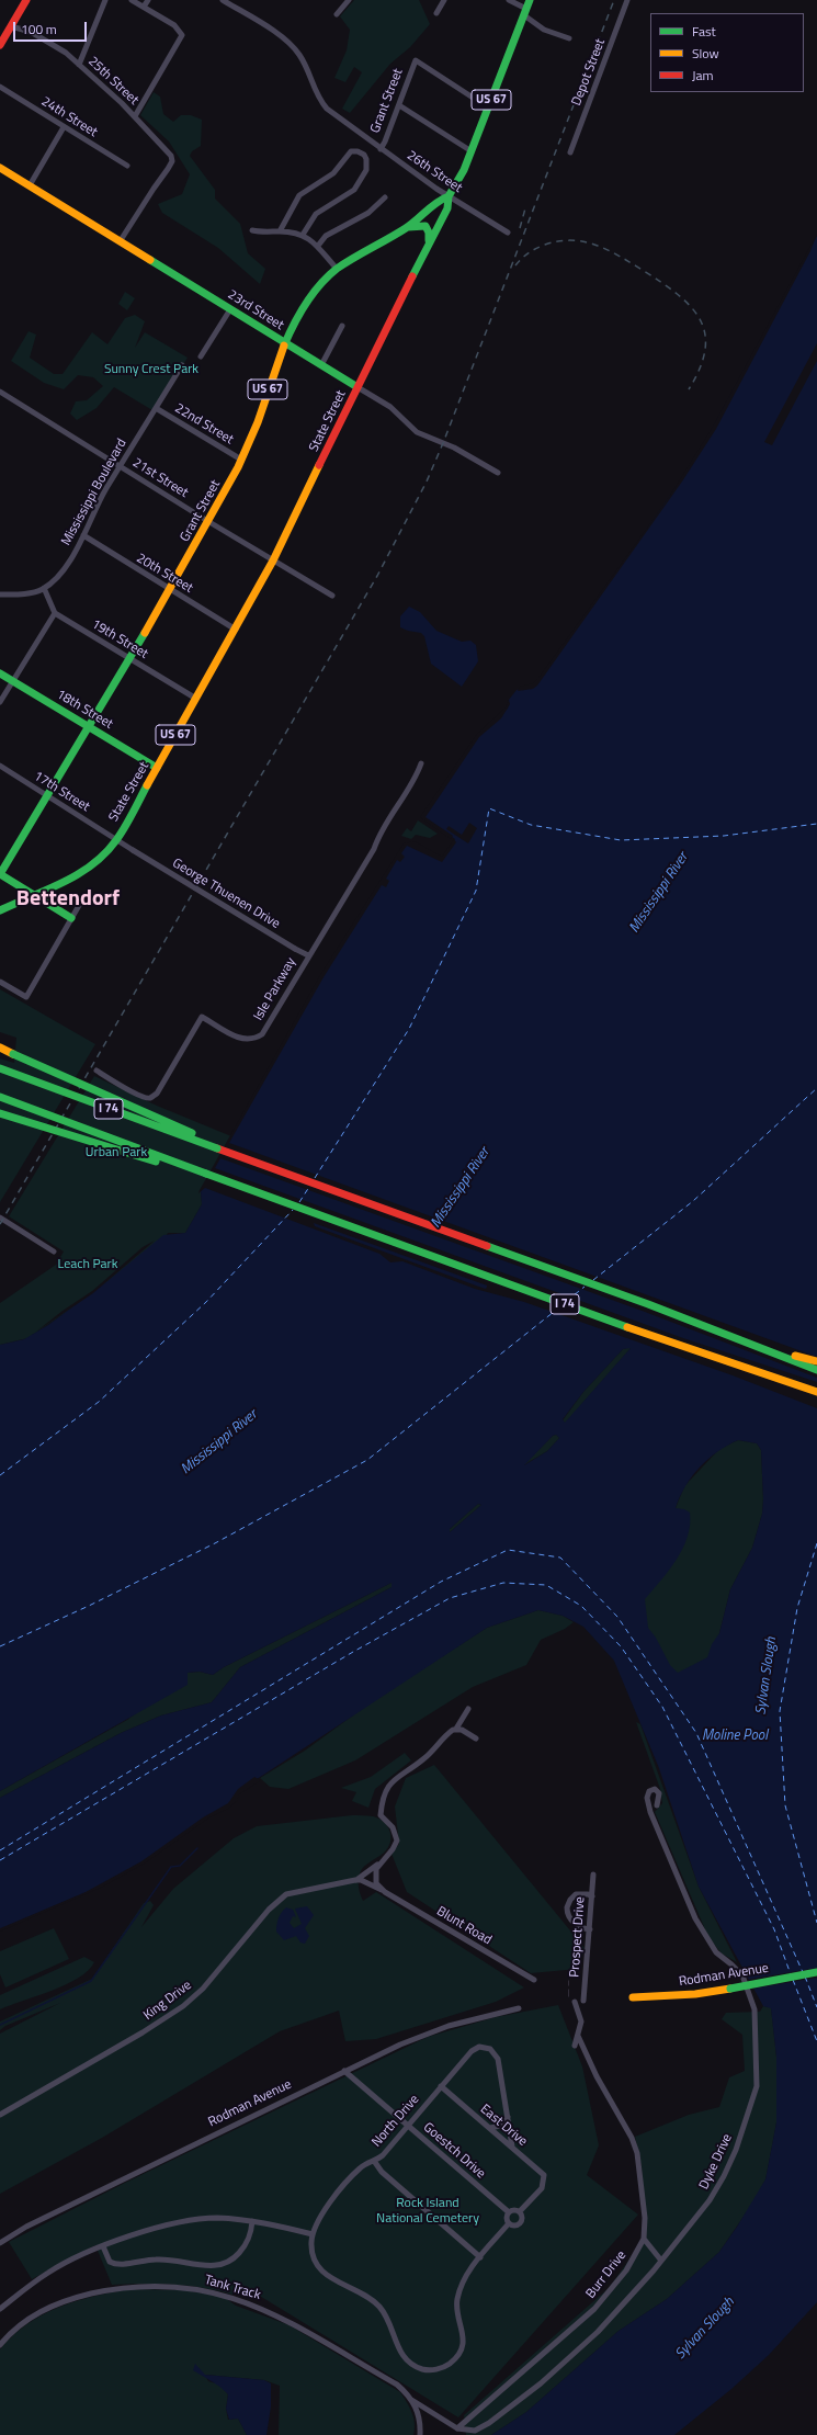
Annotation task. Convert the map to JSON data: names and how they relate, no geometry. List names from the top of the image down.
{
  "streets": {
    "main road": [
      "US 67",
      "Grant Street",
      "23rd Street",
      "State Street",
      "18th Street",
      "I 74",
      "Rodman Avenue"
    ],
    "street": [
      "Depot Street",
      "25th Street",
      "24th Street",
      "26th Street",
      "22nd Street",
      "21st Street",
      "Mississippi Boulevard",
      "20th Street",
      "19th Street",
      "17th Street",
      "George Thuenen Drive",
      "Isle Parkway",
      "Blunt Road",
      "Prospect Drive",
      "King Drive",
      "North Drive",
      "East Drive",
      "Goestch Drive",
      "Dyke Drive",
      "Burr Drive",
      "Tank Track"
    ]
  },
  "crossings": [
    ["25th Street", "23rd Street"],
    ["US 67", "State Street"],
    ["US 67", "17th Street"],
    ["Grant Street", "26th Street"],
    ["Grant Street", "23rd Street"],
    ["Grant Street", "State Street"],
    ["Grant Street", "22nd Street"],
    ["Grant Street", "21st Street"],
    ["Grant Street", "20th Street"],
    ["Grant Street", "19th Street"],
    ["Grant Street", "18th Street"],
    ["Grant Street", "17th Street"],
    ["26th Street", "State Street"],
    ["23rd Street", "State Street"],
    ["State Street", "21st Street"],
    ["State Street", "20th Street"],
    ["State Street", "19th Street"],
    ["State Street", "18th Street"],
    ["State Street", "17th Street"],
    ["22nd Street", "Mississippi Boulevard"],
    ["21st Street", "Mississippi Boulevard"],
    ["Mississippi Boulevard", "20th Street"],
    ["17th Street", "George Thuenen Drive"],
    ["George Thuenen Drive", "Isle Parkway"],
    ["Blunt Road", "King Drive"],
    ["Rodman Avenue", "Goestch Drive"],
    ["North Drive", "East Drive"],
    ["North Drive", "Goestch Drive"],
    ["East Drive", "Goestch Drive"],
    ["Dyke Drive", "Burr Drive"]
  ],
  "districts": ["Bettendorf"],
  "water": ["Mississippi River", "Sylvan Slough", "Moline Pool"],
  "parks": [
    "Sunny Crest Park",
    "Urban Park",
    "Leach Park",
    "Rock Island National Cemetery"
  ],
  "legend": ["Fast", "Slow", "Jam"],
  "scale_bar": "100 m"
}
